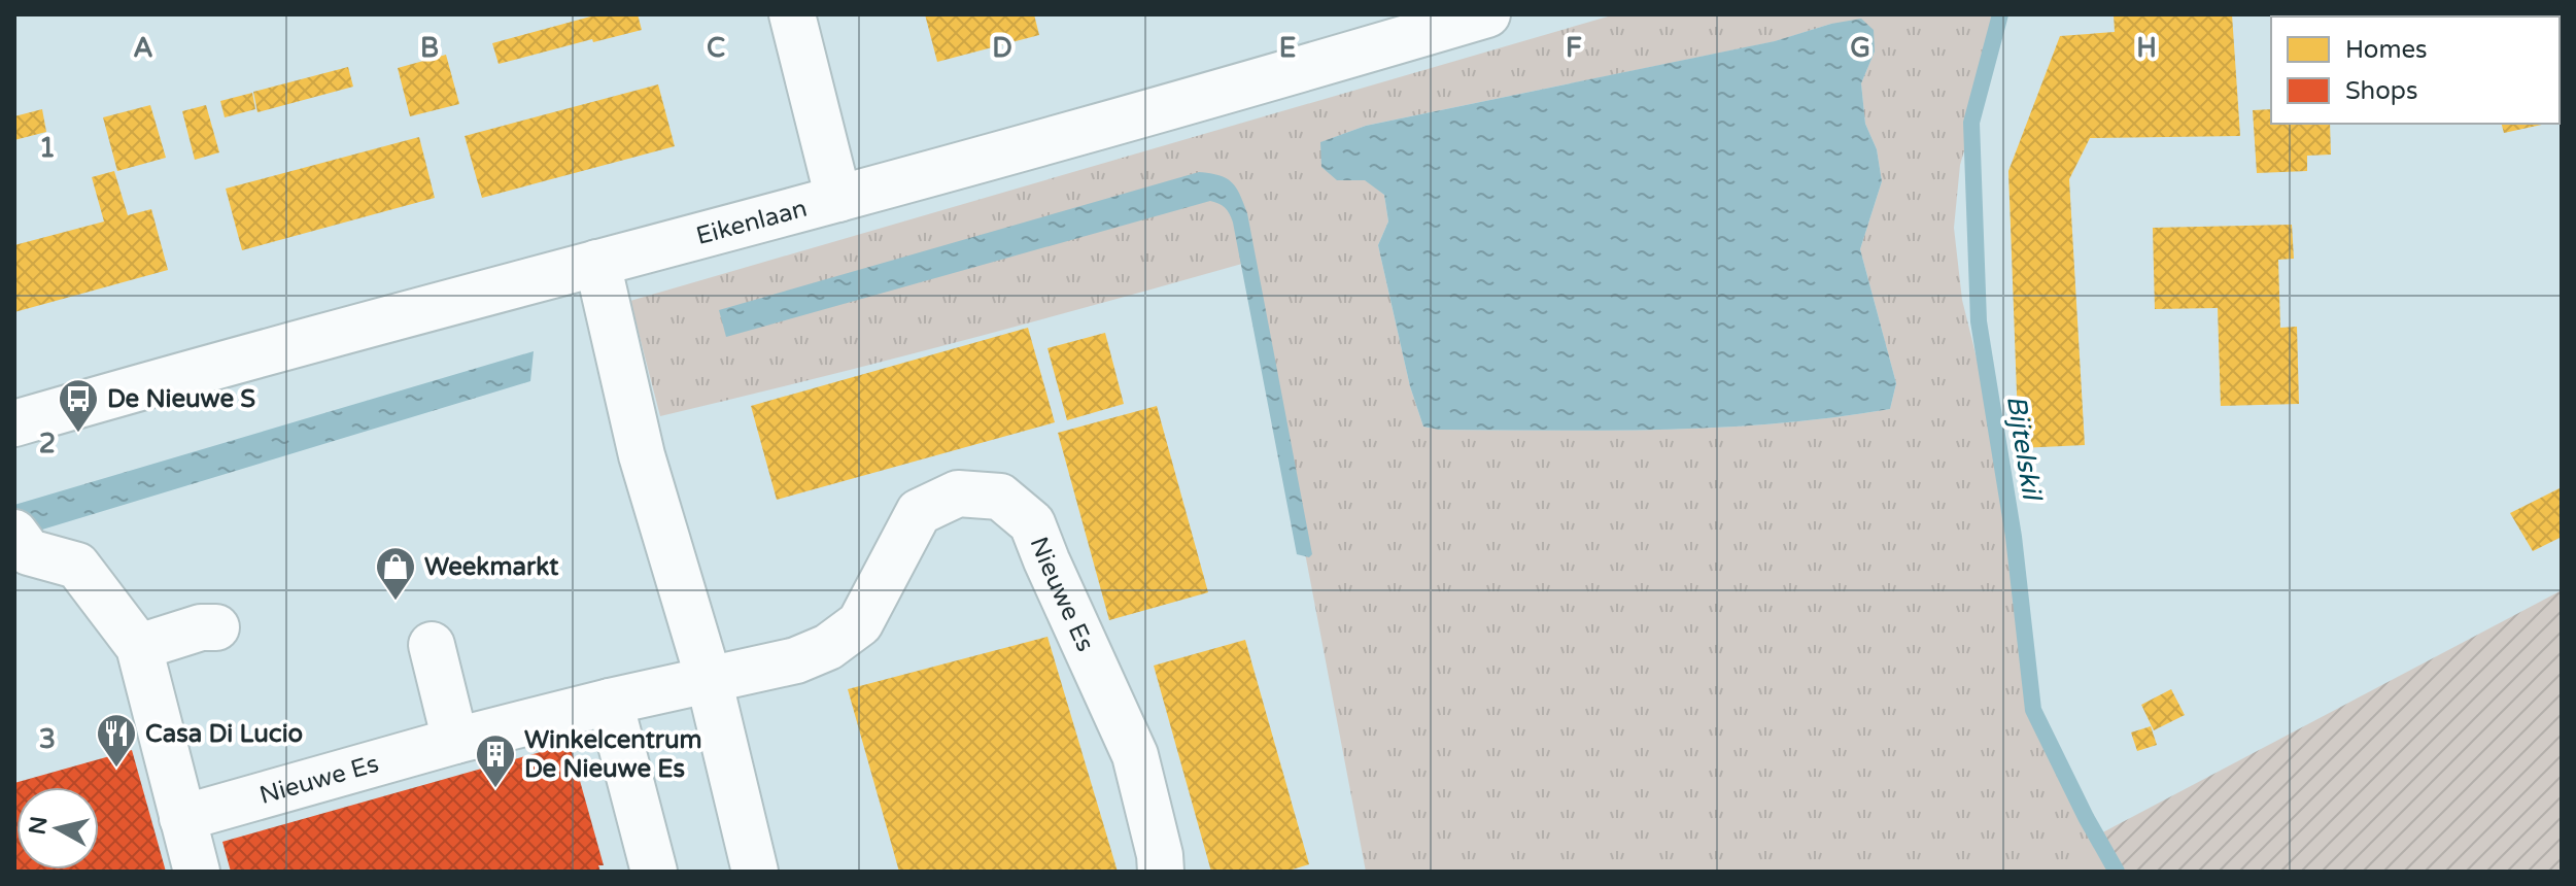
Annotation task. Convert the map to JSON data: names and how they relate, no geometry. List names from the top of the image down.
{
  "streets": {
    "street": ["Eikenlaan", "Nieuwe Es"]
  },
  "water": ["Bijtelskil"],
  "places": {
    "bus stop": ["De Nieuwe S"],
    "shop": ["Weekmarkt"],
    "restaurant": ["Casa Di Lucio"],
    "building": ["Winkelcentrum De Nieuwe Es"]
  },
  "legend": ["Homes", "Shops"],
  "north": "left",
  "grid": {
    "columns": [
      "A",
      "B",
      "C",
      "D",
      "E",
      "F",
      "G",
      "H"
    ],
    "rows": ["1", "2", "3"]
  }
}
